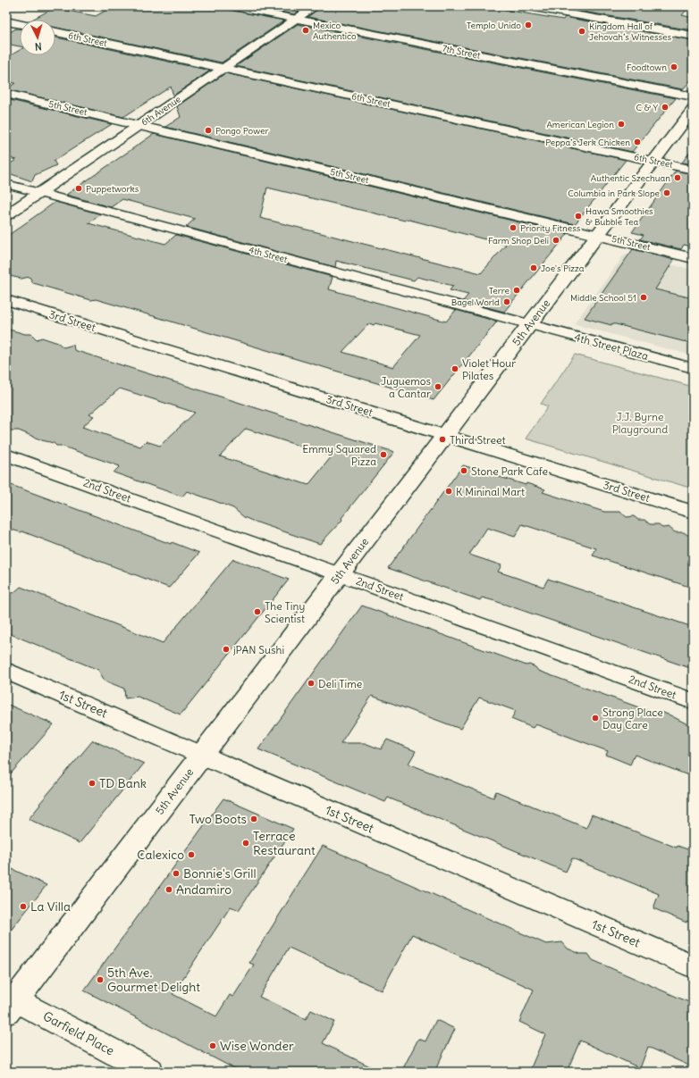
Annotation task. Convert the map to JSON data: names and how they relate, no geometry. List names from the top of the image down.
{
  "streets": {
    "street": [
      "6th Street",
      "7th Street",
      "5th Street",
      "6th Avenue",
      "4th Street",
      "3rd Street",
      "5th Avenue",
      "4th Street Plaza",
      "2nd Street",
      "1st Street",
      "Garfield Place"
    ]
  },
  "crossings": [
    ["6th Street", "6th Avenue"],
    ["6th Street", "5th Avenue"],
    ["7th Street", "6th Avenue"],
    ["5th Street", "6th Avenue"],
    ["5th Street", "5th Avenue"],
    ["6th Avenue", "4th Street"],
    ["4th Street", "5th Avenue"],
    ["4th Street", "4th Street Plaza"],
    ["3rd Street", "5th Avenue"],
    ["5th Avenue", "4th Street Plaza"],
    ["5th Avenue", "2nd Street"],
    ["5th Avenue", "1st Street"],
    ["5th Avenue", "Garfield Place"]
  ],
  "parks": ["J.J. Byrne Playground"],
  "places": [
    "Templo Unido",
    "Mexico Authentico",
    "Kingdom Hall of Jehovah’s Witnesses",
    "Foodtown",
    "C & Y",
    "American Legion",
    "Pongo Power",
    "Peppa's Jerk Chicken",
    "Authentic Szechuan",
    "Puppetworks",
    "Columbia in Park Slope",
    "Hawa Smoothies & Bubble Tea",
    "Priority Fitness",
    "Farm Shop Deli",
    "Joe's Pizza",
    "Terre",
    "Middle School 51",
    "Bagel World",
    "Violet Hour Pilates",
    "Juguemos a Cantar",
    "Third Street",
    "Emmy Squared Pizza",
    "Stone Park Cafe",
    "K Mininal Mart",
    "The Tiny Scientist",
    "jPAN Sushi",
    "Deli Time",
    "Strong Place Day Care",
    "TD Bank",
    "Two Boots",
    "Terrace Restaurant",
    "Calexico",
    "Bonnie's Grill",
    "Andamiro",
    "La Villa",
    "5th Ave. Gourmet Delight",
    "Wise Wonder"
  ],
  "north": "bottom"
}
